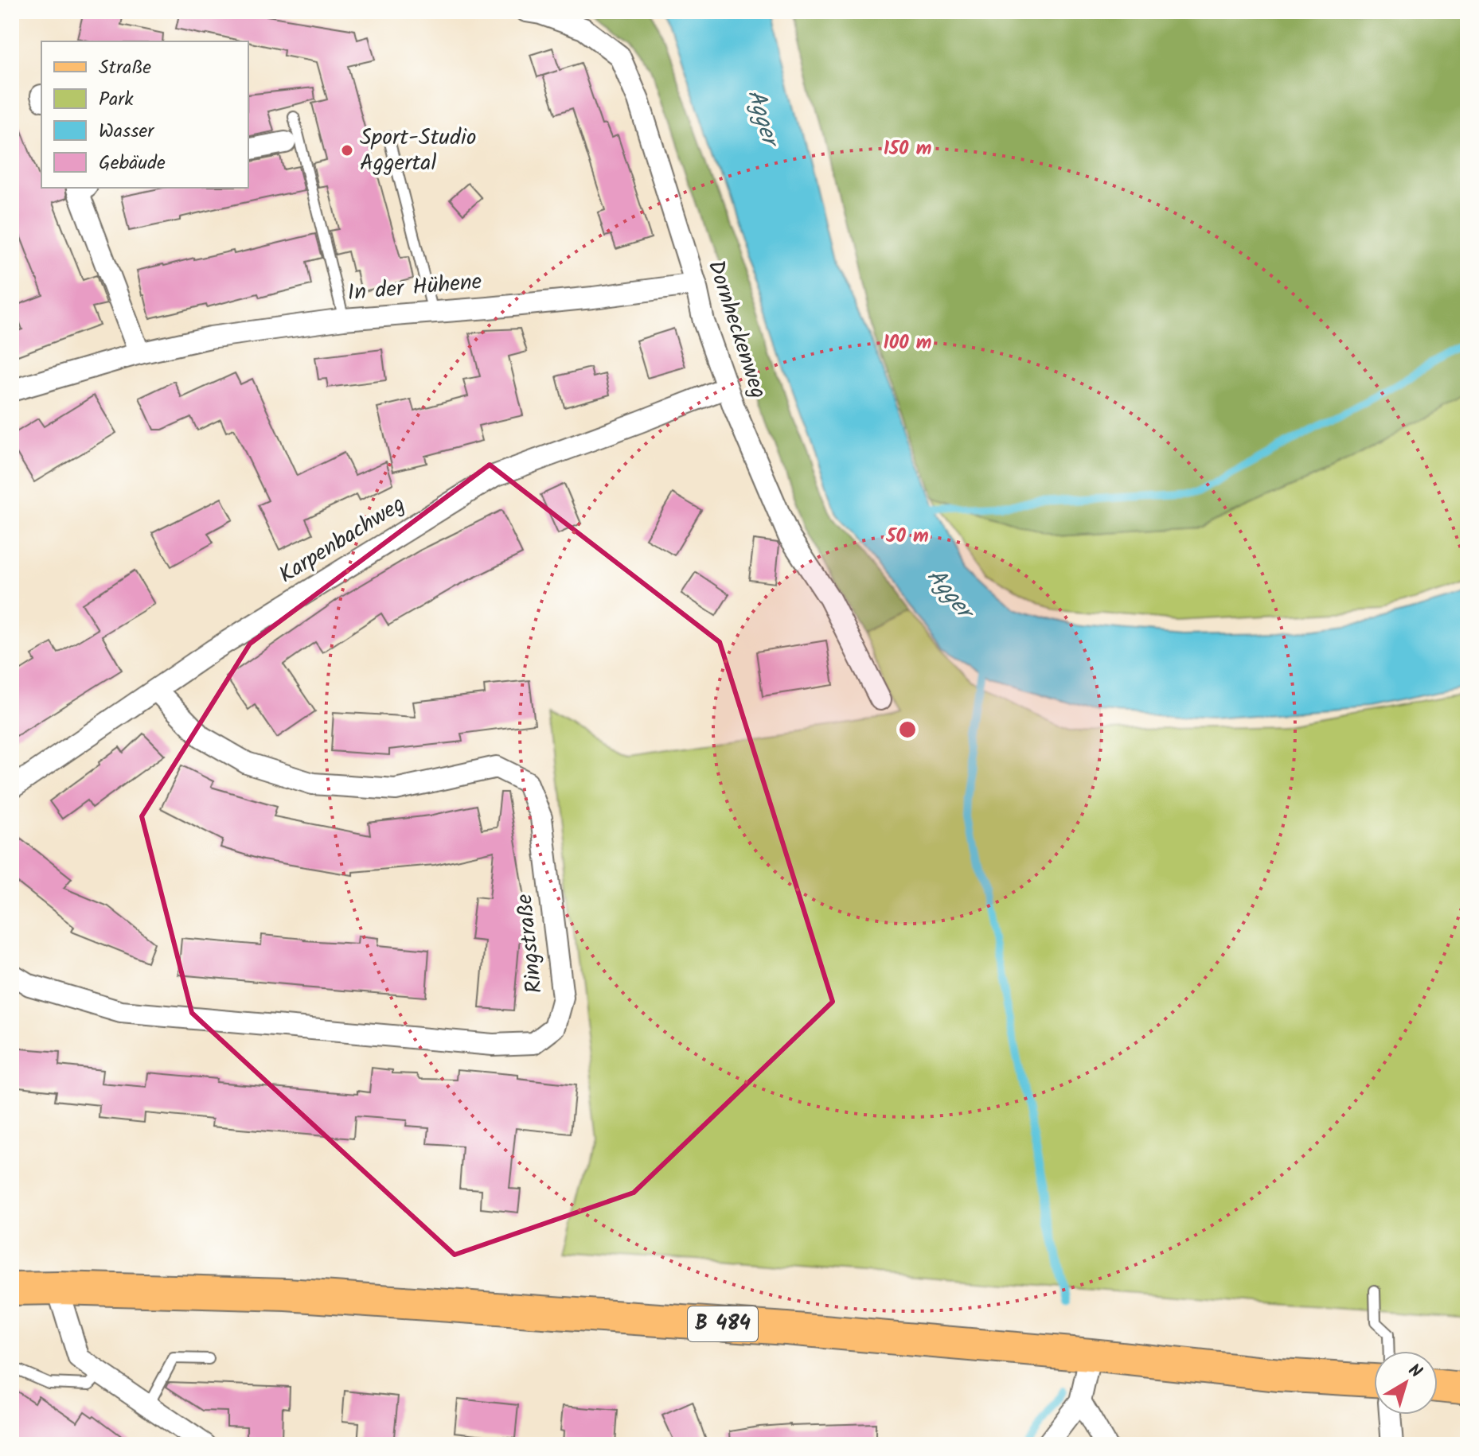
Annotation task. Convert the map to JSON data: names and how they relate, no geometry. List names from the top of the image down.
{
  "streets": {
    "main road": ["B 484"],
    "street": [
      "In der Hühene",
      "Dornheckenweg",
      "Karpenbachweg",
      "Ringstraße"
    ]
  },
  "crossings": [
    ["In der Hühene", "Dornheckenweg"],
    ["Dornheckenweg", "Karpenbachweg"],
    ["Karpenbachweg", "Ringstraße"]
  ],
  "water": ["Agger"],
  "places": ["Sport-Studio Aggertal"],
  "legend": [
    "Straße",
    "Park",
    "Wasser",
    "Gebäude"
  ],
  "north": "top right",
  "rings": ["150 m", "100 m", "50 m"]
}
